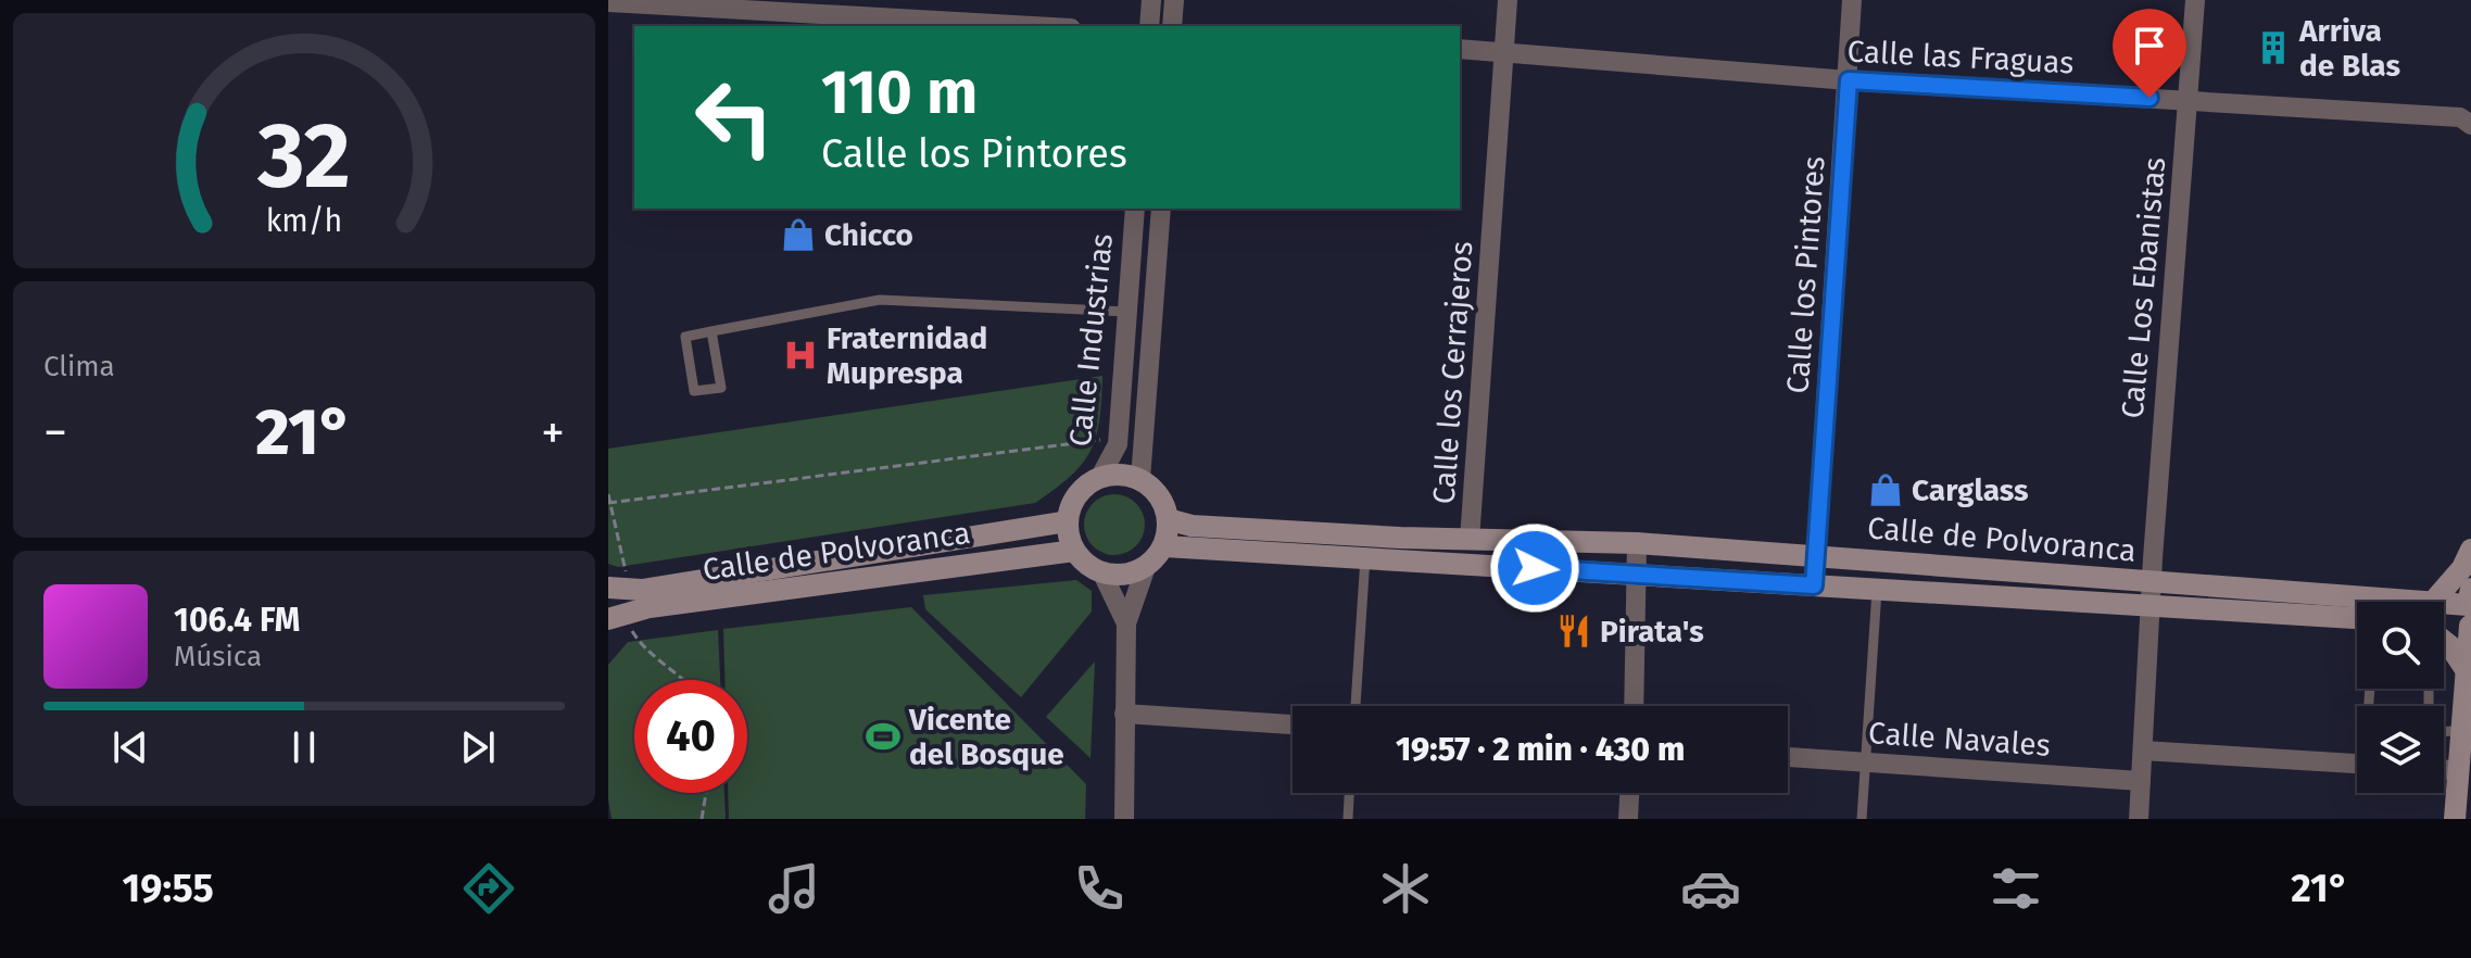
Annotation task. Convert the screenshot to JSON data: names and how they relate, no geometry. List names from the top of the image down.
{
  "streets": {
    "street": [
      "Calle las Fraguas",
      "Calle los Pintores",
      "Calle Los Ebanistas",
      "Calle Industrias",
      "Calle los Cerrajeros",
      "Calle de Polvoranca",
      "Calle Navales"
    ]
  },
  "crossings": [
    ["Calle las Fraguas", "Calle los Pintores"],
    ["Calle las Fraguas", "Calle Los Ebanistas"],
    ["Calle las Fraguas", "Calle los Cerrajeros"],
    ["Calle los Pintores", "Calle de Polvoranca"],
    ["Calle Los Ebanistas", "Calle de Polvoranca"],
    ["Calle Los Ebanistas", "Calle Navales"],
    ["Calle Industrias", "Calle de Polvoranca"],
    ["Calle los Cerrajeros", "Calle de Polvoranca"]
  ],
  "places": {
    "building": ["Arriva de Blas"],
    "shop": ["Chicco", "Carglass"],
    "hospital": ["Fraternidad Muprespa"],
    "restaurant": ["Pirata's"],
    "sports": ["Vicente del Bosque"]
  },
  "page": {
    "turn": ["110 m", "Calle los Pintores"],
    "tile": "Clima",
    "heat": ["−", "21°", "+"],
    "song": ["106.4 FM", "Música"],
    "limit": "40",
    "trip": "19:57 · 2 min · 430 m",
    "tabs": ["19:55", "21°"],
    "gauge": ["32", "km/h"]
  }
}
